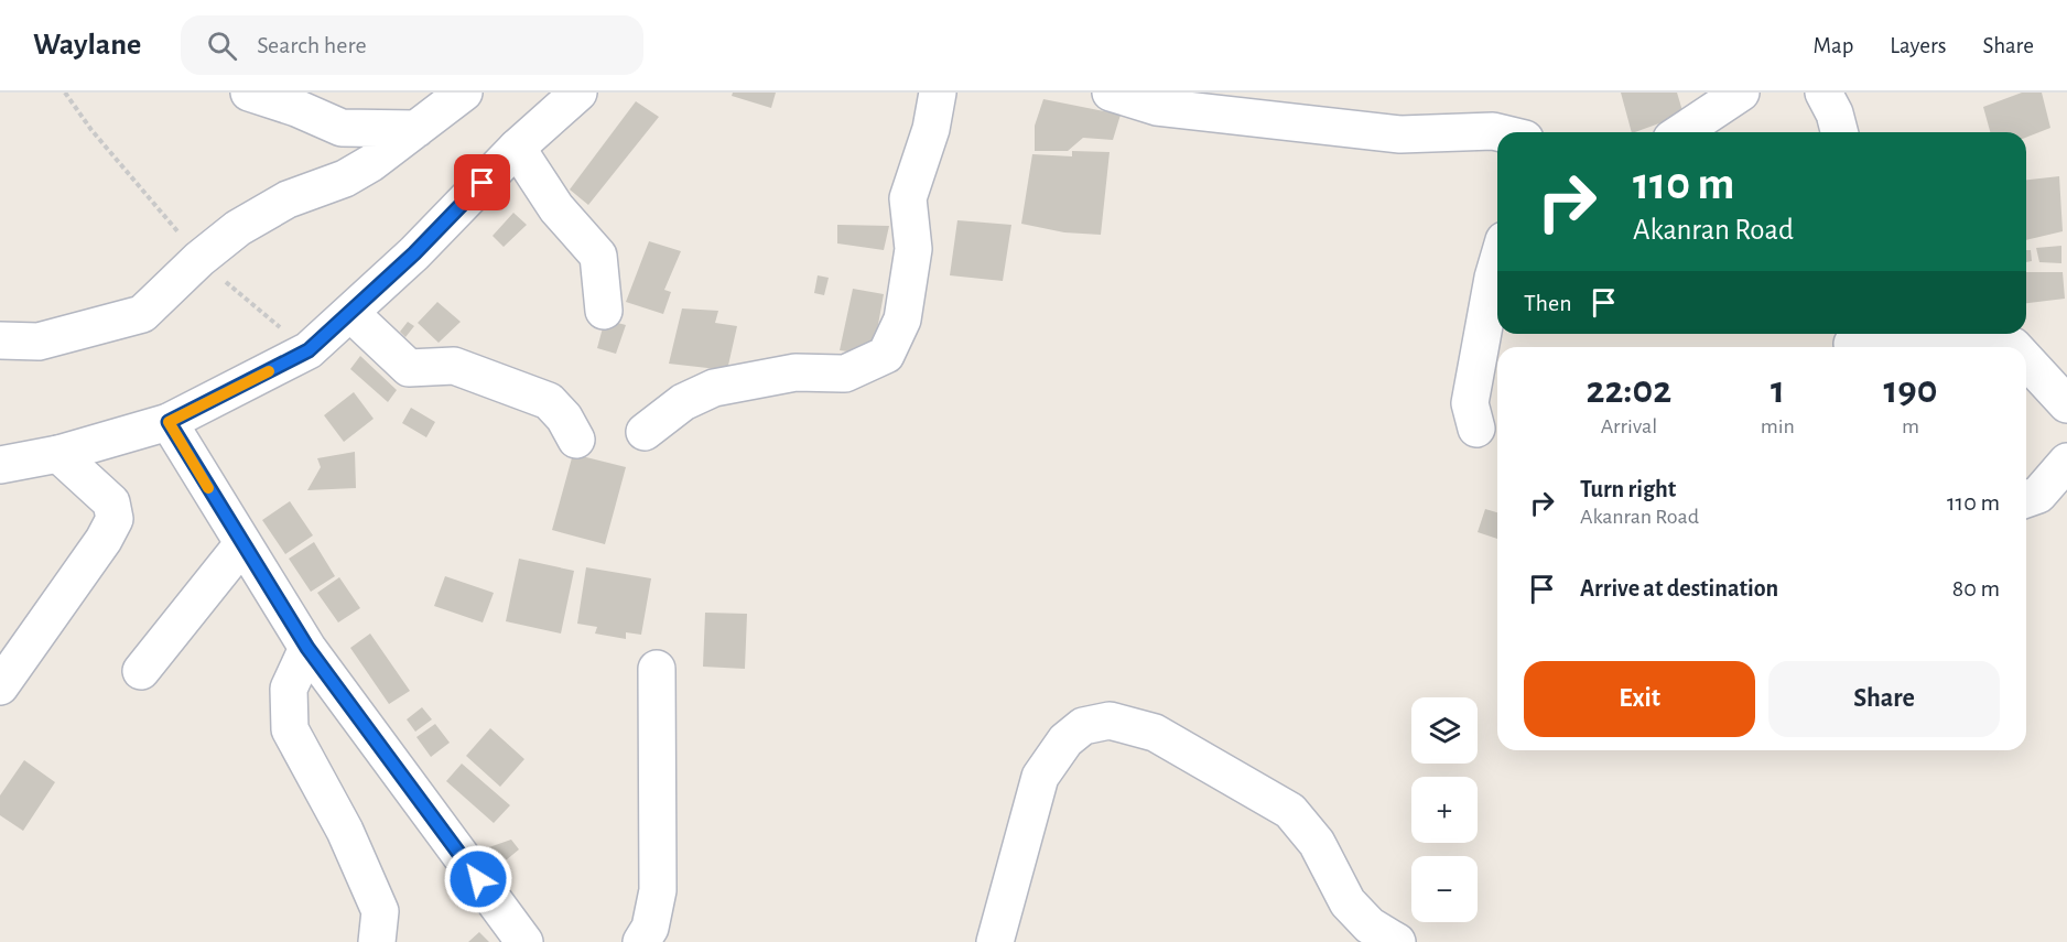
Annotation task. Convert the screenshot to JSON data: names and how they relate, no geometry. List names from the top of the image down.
{
  "page": {
    "header": "Waylane",
    "search": "Search here",
    "nav": ["Map", "Layers", "Share"],
    "turn": ["110 m", "Akanran Road"],
    "then": "Then",
    "eta": [
      "22:02",
      "Arrival",
      "1",
      "min",
      "190",
      "m"
    ],
    "list": [
      {
        "name": "Turn right",
        "note": "Akanran Road",
        "value": "110 m"
      },
      {
        "name": "Arrive at destination",
        "value": "80 m"
      }
    ],
    "buttons": ["Exit", "Share"],
    "map_buttons": ["+", "−"]
  }
}
